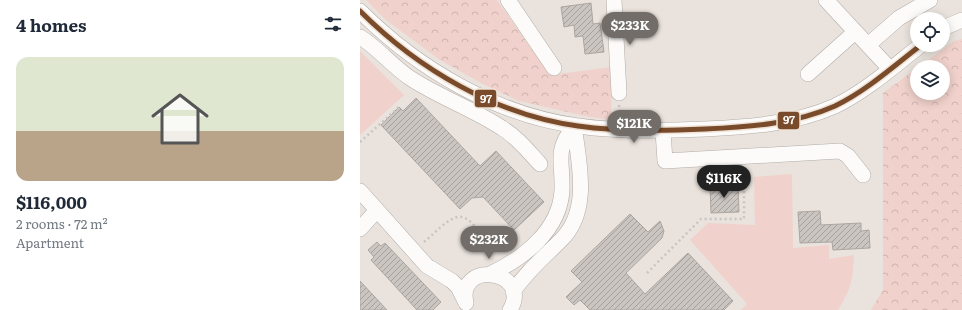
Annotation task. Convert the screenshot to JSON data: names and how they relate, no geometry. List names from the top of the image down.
{
  "lines": ["transit line 97"],
  "page": {
    "heading": "4 homes",
    "price": [
      "$233K",
      "$121K",
      "$116K",
      "$232K"
    ],
    "list": [
      {
        "name": "$116,000",
        "note": "2 rooms · 72 m² · Apartment"
      }
    ]
  }
}
